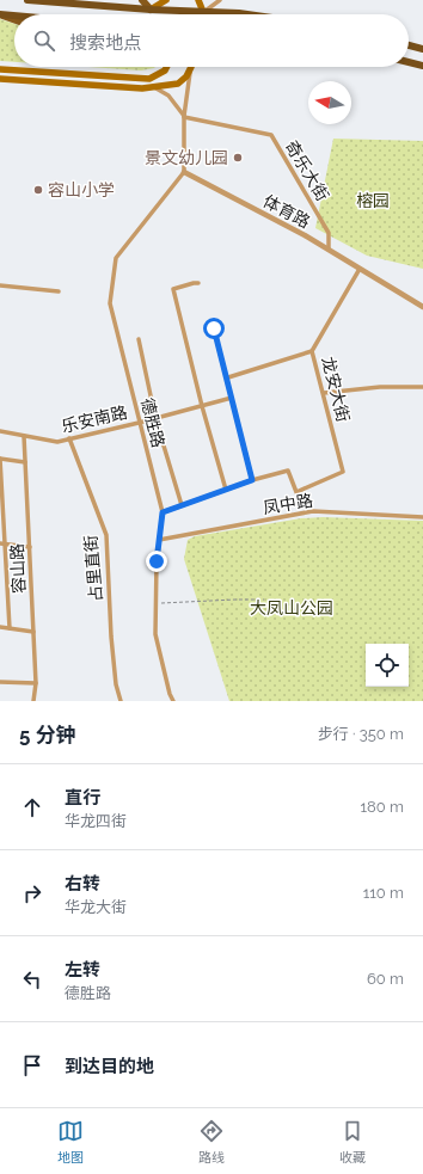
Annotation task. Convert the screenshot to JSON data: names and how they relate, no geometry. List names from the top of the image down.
{
  "streets": {
    "street": [
      "奇乐大街",
      "体育路",
      "龙安大街",
      "乐安南路",
      "德胜路",
      "凤中路",
      "容山路",
      "占里直街"
    ]
  },
  "crossings": [
    ["奇乐大街", "体育路"],
    ["体育路", "龙安大街"],
    ["体育路", "德胜路"],
    ["乐安南路", "德胜路"],
    ["乐安南路", "容山路"],
    ["乐安南路", "占里直街"],
    ["德胜路", "凤中路"]
  ],
  "parks": ["榕园", "大凤山公园"],
  "places": ["景文幼儿园", "容山小学"],
  "north": "left",
  "page": {
    "search": "搜索地点",
    "heading": ["5 分钟", "步行 · 350 m"],
    "list": [
      ["直行", "华龙四街", "180 m"],
      ["右转", "华龙大街", "110 m"],
      ["左转", "德胜路", "60 m"],
      "到达目的地"
    ],
    "nav": ["地图", "路线", "收藏"]
  }
}
